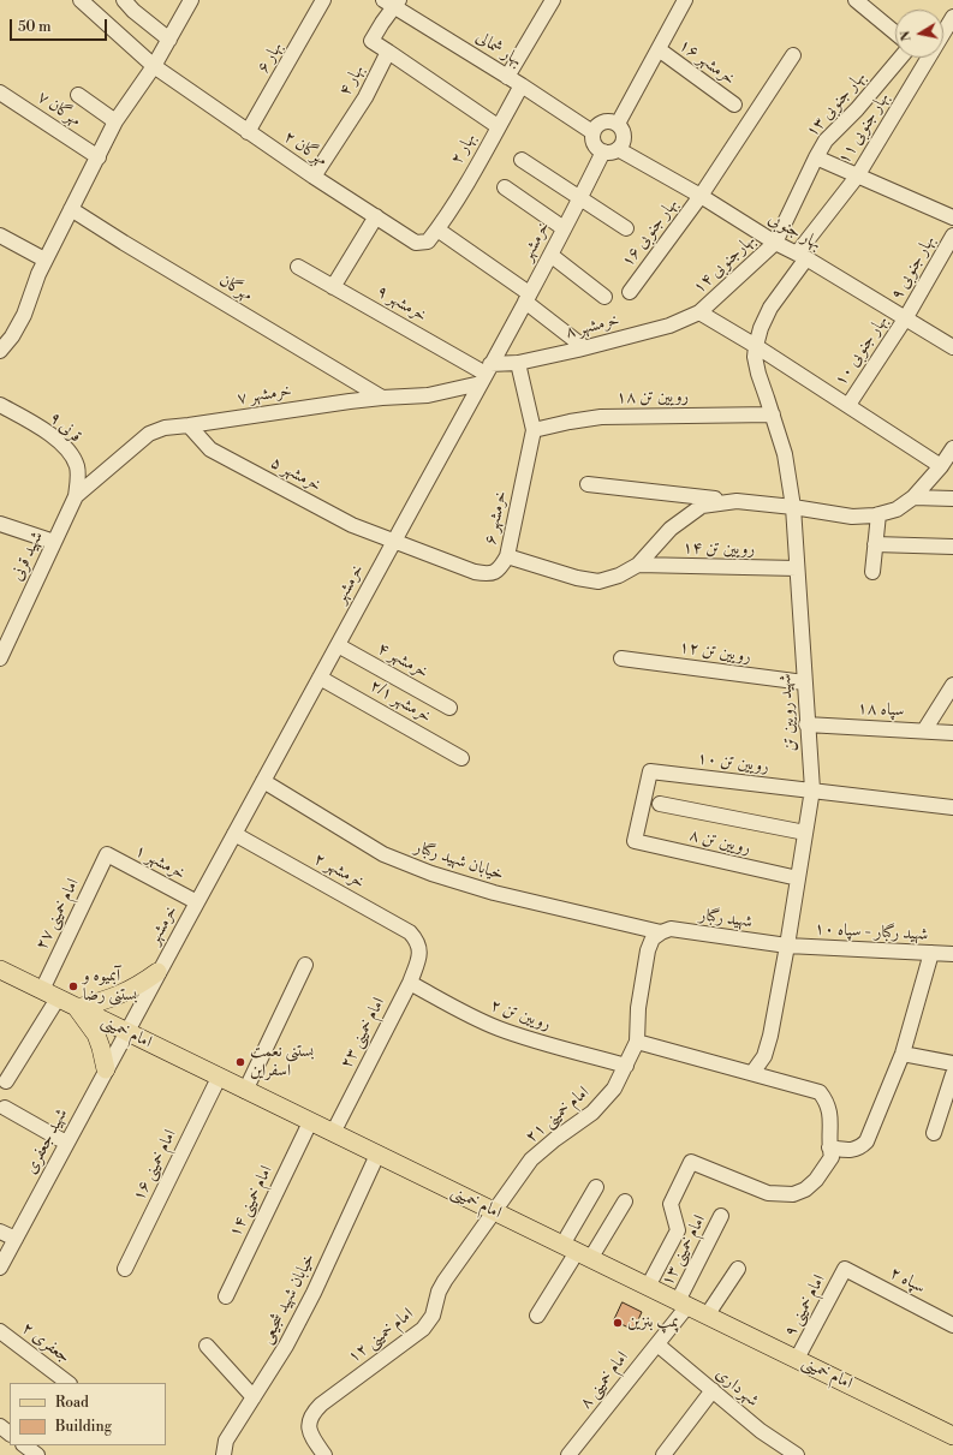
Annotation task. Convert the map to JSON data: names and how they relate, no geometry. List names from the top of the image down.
{
  "streets": {
    "main road": ["امام خمینی"],
    "street": [
      "بهار شمالی",
      "بهار ۶",
      "خرمشهر ۱۶",
      "بهار ۴",
      "بهار جنوبی ۱۳",
      "مهرگان ۷",
      "بهار جنوبی ۱۱",
      "مهرگان ۲",
      "بهار ۲",
      "بهار جنوبی",
      "بهار جنوبی ۱۶",
      "خرمشهر",
      "بهارجنوبی ۱۴",
      "بهار جنوبی ۹",
      "مهرگان",
      "خرمشهر ۹",
      "خرمشهر ۸",
      "بهار جنوبی ۱۰",
      "خرمشهر ۷",
      "رویین تن ۱۸",
      "قرنی ۹",
      "خرمشهر ۵",
      "خرمشهر ۶",
      "رویین تن ۱۴",
      "شهید قرنی",
      "رویین تن ۱۲",
      "خرمشهر ۴",
      "خرمشهر ۲/۱",
      "سپاه ۱۸",
      "شهید رویین تن",
      "رویین تن ۱۰",
      "رویین تن ۸",
      "خیابان شهید رگبار",
      "خرمشهر ۱",
      "خرمشهر ۲",
      "امام خمینی ۲۷",
      "شهید رگبار",
      "شهید رگبار - سپاه ۱۰",
      "رویین تن ۲",
      "امام خمینی ۲۳",
      "امام خمینی ۲۱",
      "شهید جعفری",
      "امام خمینی ۱۶",
      "امام خمینی ۱۴",
      "امام خمینی ۱۳",
      "سپاه ۲",
      "خیابان شهید شجیعی",
      "امام خمینی ۹",
      "امام خمینی ۱۲",
      "جعفری ۲",
      "امام خمینی ۸",
      "شهرداری"
    ]
  },
  "crossings": [
    ["بهار شمالی", "بهار ۲"],
    ["بهار شمالی", "بهار جنوبی"],
    ["بهار شمالی", "خرمشهر"],
    ["بهار ۶", "مهرگان ۲"],
    ["بهار ۴", "مهرگان ۲"],
    ["بهار جنوبی ۱۳", "بهار جنوبی"],
    ["بهار جنوبی ۱۳", "بهارجنوبی ۱۴"],
    ["بهار جنوبی ۱۱", "بهار جنوبی"],
    ["بهار جنوبی ۱۱", "شهید رویین تن"],
    ["مهرگان ۲", "بهار ۲"],
    ["بهار جنوبی", "بهار جنوبی ۱۶"],
    ["بهار جنوبی", "خرمشهر"],
    ["بهار جنوبی", "بهارجنوبی ۱۴"],
    ["بهار جنوبی", "بهار جنوبی ۹"],
    ["بهار جنوبی", "بهار جنوبی ۱۰"],
    ["خرمشهر", "خرمشهر ۹"],
    ["خرمشهر", "خرمشهر ۸"],
    ["خرمشهر", "خرمشهر ۷"],
    ["خرمشهر", "خرمشهر ۵"],
    ["خرمشهر", "خرمشهر ۶"],
    ["خرمشهر", "خرمشهر ۴"],
    ["خرمشهر", "خرمشهر ۲/۱"],
    ["خرمشهر", "خیابان شهید رگبار"],
    ["خرمشهر", "خرمشهر ۱"],
    ["خرمشهر", "خرمشهر ۲"],
    ["خرمشهر", "امام خمینی"],
    ["خرمشهر", "شهید جعفری"],
    ["بهارجنوبی ۱۴", "خرمشهر ۸"],
    ["بهار جنوبی ۹", "بهار جنوبی ۱۰"],
    ["مهرگان", "خرمشهر ۷"],
    ["خرمشهر ۹", "خرمشهر ۸"],
    ["خرمشهر ۹", "خرمشهر ۷"],
    ["خرمشهر ۸", "خرمشهر ۷"],
    ["خرمشهر ۸", "خرمشهر ۶"],
    ["خرمشهر ۷", "قرنی ۹"],
    ["خرمشهر ۷", "خرمشهر ۵"],
    ["خرمشهر ۷", "شهید قرنی"],
    ["رویین تن ۱۸", "خرمشهر ۶"],
    ["رویین تن ۱۸", "شهید رویین تن"],
    ["قرنی ۹", "شهید قرنی"],
    ["خرمشهر ۵", "خرمشهر ۶"],
    ["رویین تن ۱۴", "شهید رویین تن"],
    ["رویین تن ۱۲", "شهید رویین تن"],
    ["سپاه ۱۸", "شهید رویین تن"],
    ["شهید رویین تن", "رویین تن ۱۰"],
    ["شهید رویین تن", "رویین تن ۸"],
    ["شهید رویین تن", "شهید رگبار"],
    ["شهید رویین تن", "شهید رگبار - سپاه ۱۰"],
    ["رویین تن ۱۰", "رویین تن ۸"],
    ["خیابان شهید رگبار", "شهید رگبار"],
    ["خیابان شهید رگبار", "امام خمینی ۲۱"],
    ["خرمشهر ۱", "امام خمینی ۲۷"],
    ["خرمشهر ۲", "امام خمینی ۲۳"],
    ["امام خمینی ۲۷", "امام خمینی"],
    ["شهید رگبار", "شهید رگبار - سپاه ۱۰"],
    ["شهید رگبار", "امام خمینی ۲۱"],
    ["رویین تن ۲", "امام خمینی ۲۳"],
    ["رویین تن ۲", "امام خمینی ۲۱"],
    ["امام خمینی", "امام خمینی ۲۳"],
    ["امام خمینی", "امام خمینی ۲۱"],
    ["امام خمینی", "شهید جعفری"],
    ["امام خمینی", "امام خمینی ۱۶"],
    ["امام خمینی", "امام خمینی ۱۴"],
    ["امام خمینی", "امام خمینی ۱۳"],
    ["امام خمینی", "خیابان شهید شجیعی"],
    ["امام خمینی", "امام خمینی ۹"],
    ["امام خمینی", "امام خمینی ۱۲"],
    ["امام خمینی", "امام خمینی ۸"],
    ["امام خمینی ۲۱", "امام خمینی ۱۲"],
    ["امام خمینی ۱۳", "امام خمینی ۸"],
    ["سپاه ۲", "امام خمینی ۹"],
    ["امام خمینی ۸", "شهرداری"]
  ],
  "places": ["آبمیوه و بستنی رضا", "بستنی نعمت اسفراین", "پمپ بنزین"],
  "legend": ["Road", "Building"],
  "scale_bar": "50 m",
  "north": "left"
}
